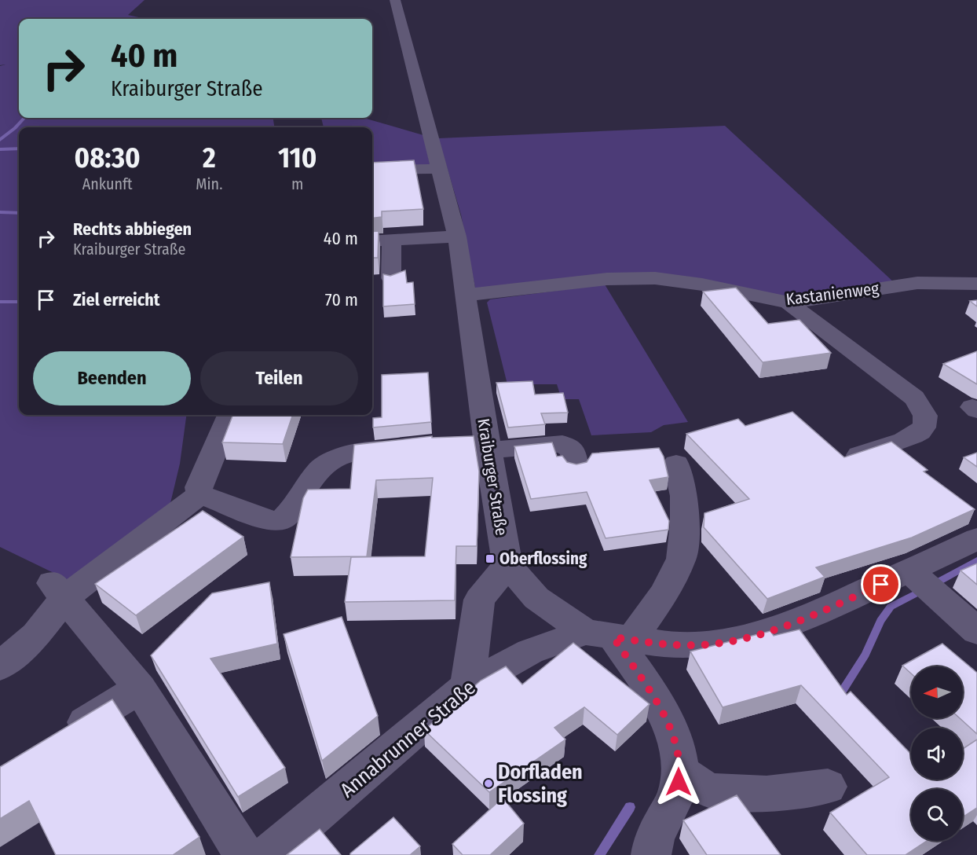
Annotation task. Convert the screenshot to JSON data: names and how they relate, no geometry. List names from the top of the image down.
{
  "streets": {
    "street": ["Kastanienweg", "Kraiburger Straße", "Annabrunner Straße"]
  },
  "crossings": [
    ["Kastanienweg", "Kraiburger Straße"]
  ],
  "places": {
    "transit": ["Oberflossing"],
    "other": ["Dorfladen Flossing"]
  },
  "north": "left",
  "page": {
    "turn": ["40 m", "Kraiburger Straße"],
    "eta": [
      "08:30",
      "Ankunft",
      "2",
      "Min.",
      "110",
      "m"
    ],
    "list": [
      {
        "name": "Rechts abbiegen",
        "note": "Kraiburger Straße",
        "value": "40 m"
      },
      {
        "name": "Ziel erreicht",
        "value": "70 m"
      }
    ],
    "buttons": ["Beenden", "Teilen"]
  }
}
